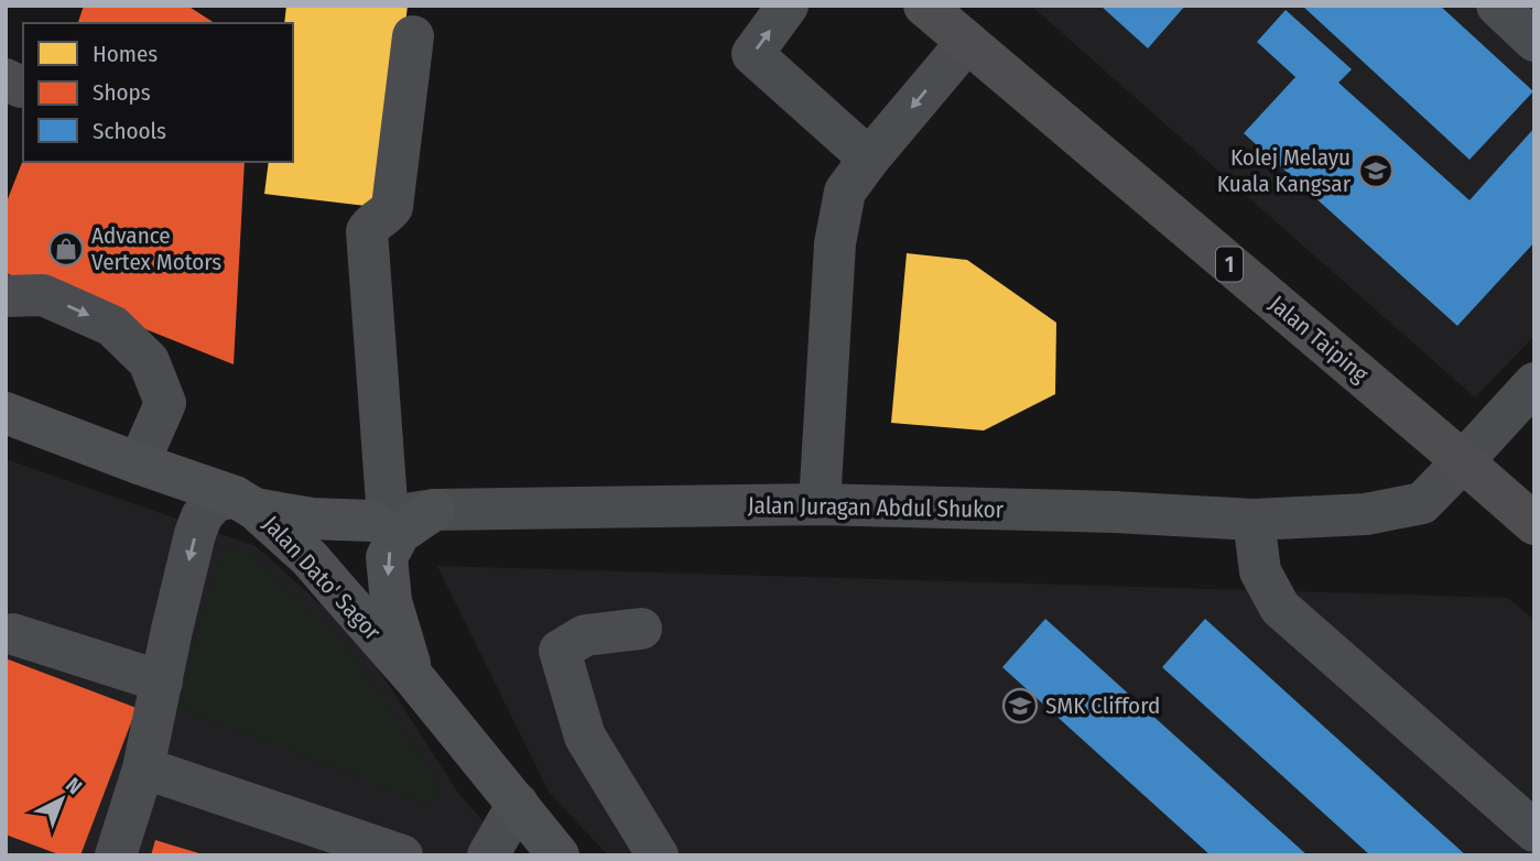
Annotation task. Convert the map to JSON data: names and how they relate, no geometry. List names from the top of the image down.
{
  "streets": {
    "highway": ["1", "Jalan Taiping"],
    "main road": ["Jalan Dato' Sagor"],
    "street": ["Jalan Juragan Abdul Shukor"]
  },
  "crossings": [
    ["Jalan Taiping", "Jalan Juragan Abdul Shukor"]
  ],
  "places": {
    "school or university": ["Kolej Melayu Kuala Kangsar", "SMK Clifford"],
    "shop": ["Advance Vertex Motors"]
  },
  "legend": ["Homes", "Shops", "Schools"],
  "north": "top right"
}
